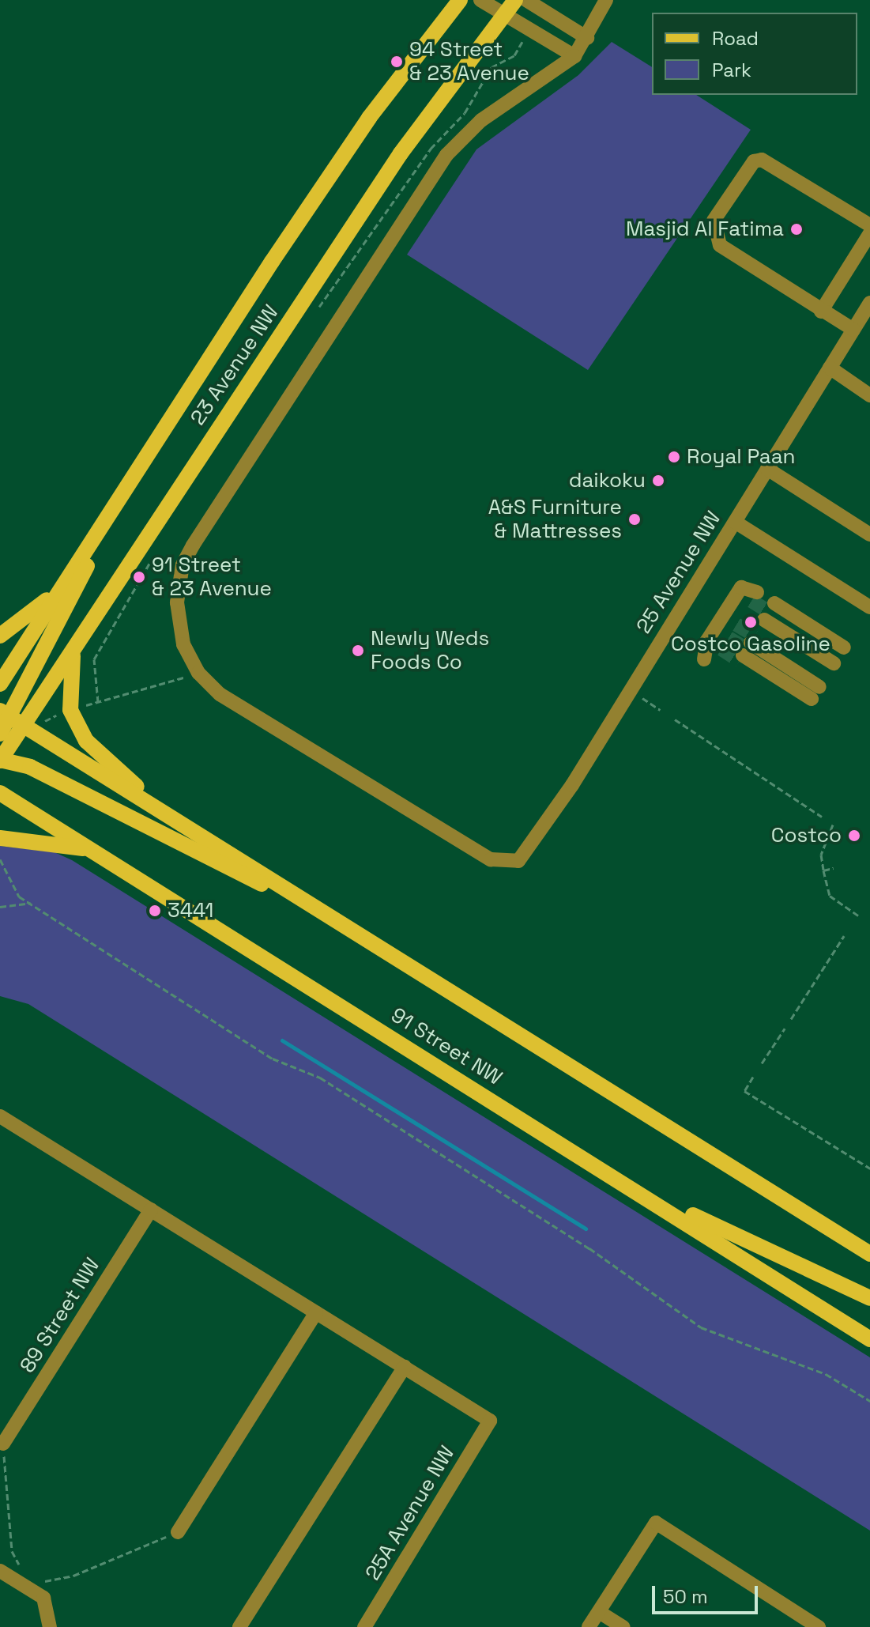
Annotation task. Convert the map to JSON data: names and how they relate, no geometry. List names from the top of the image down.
{
  "streets": {
    "main road": ["23 Avenue NW", "91 Street NW"],
    "street": ["25 Avenue NW", "89 Street NW", "25A Avenue NW"]
  },
  "places": [
    "94 Street & 23 Avenue",
    "Masjid Al Fatima",
    "Royal Paan",
    "daikoku",
    "A&S Furniture & Mattresses",
    "91 Street & 23 Avenue",
    "Costco Gasoline",
    "Newly Weds Foods Co",
    "Costco",
    "3441"
  ],
  "legend": ["Road", "Park"],
  "scale_bar": "50 m"
}
